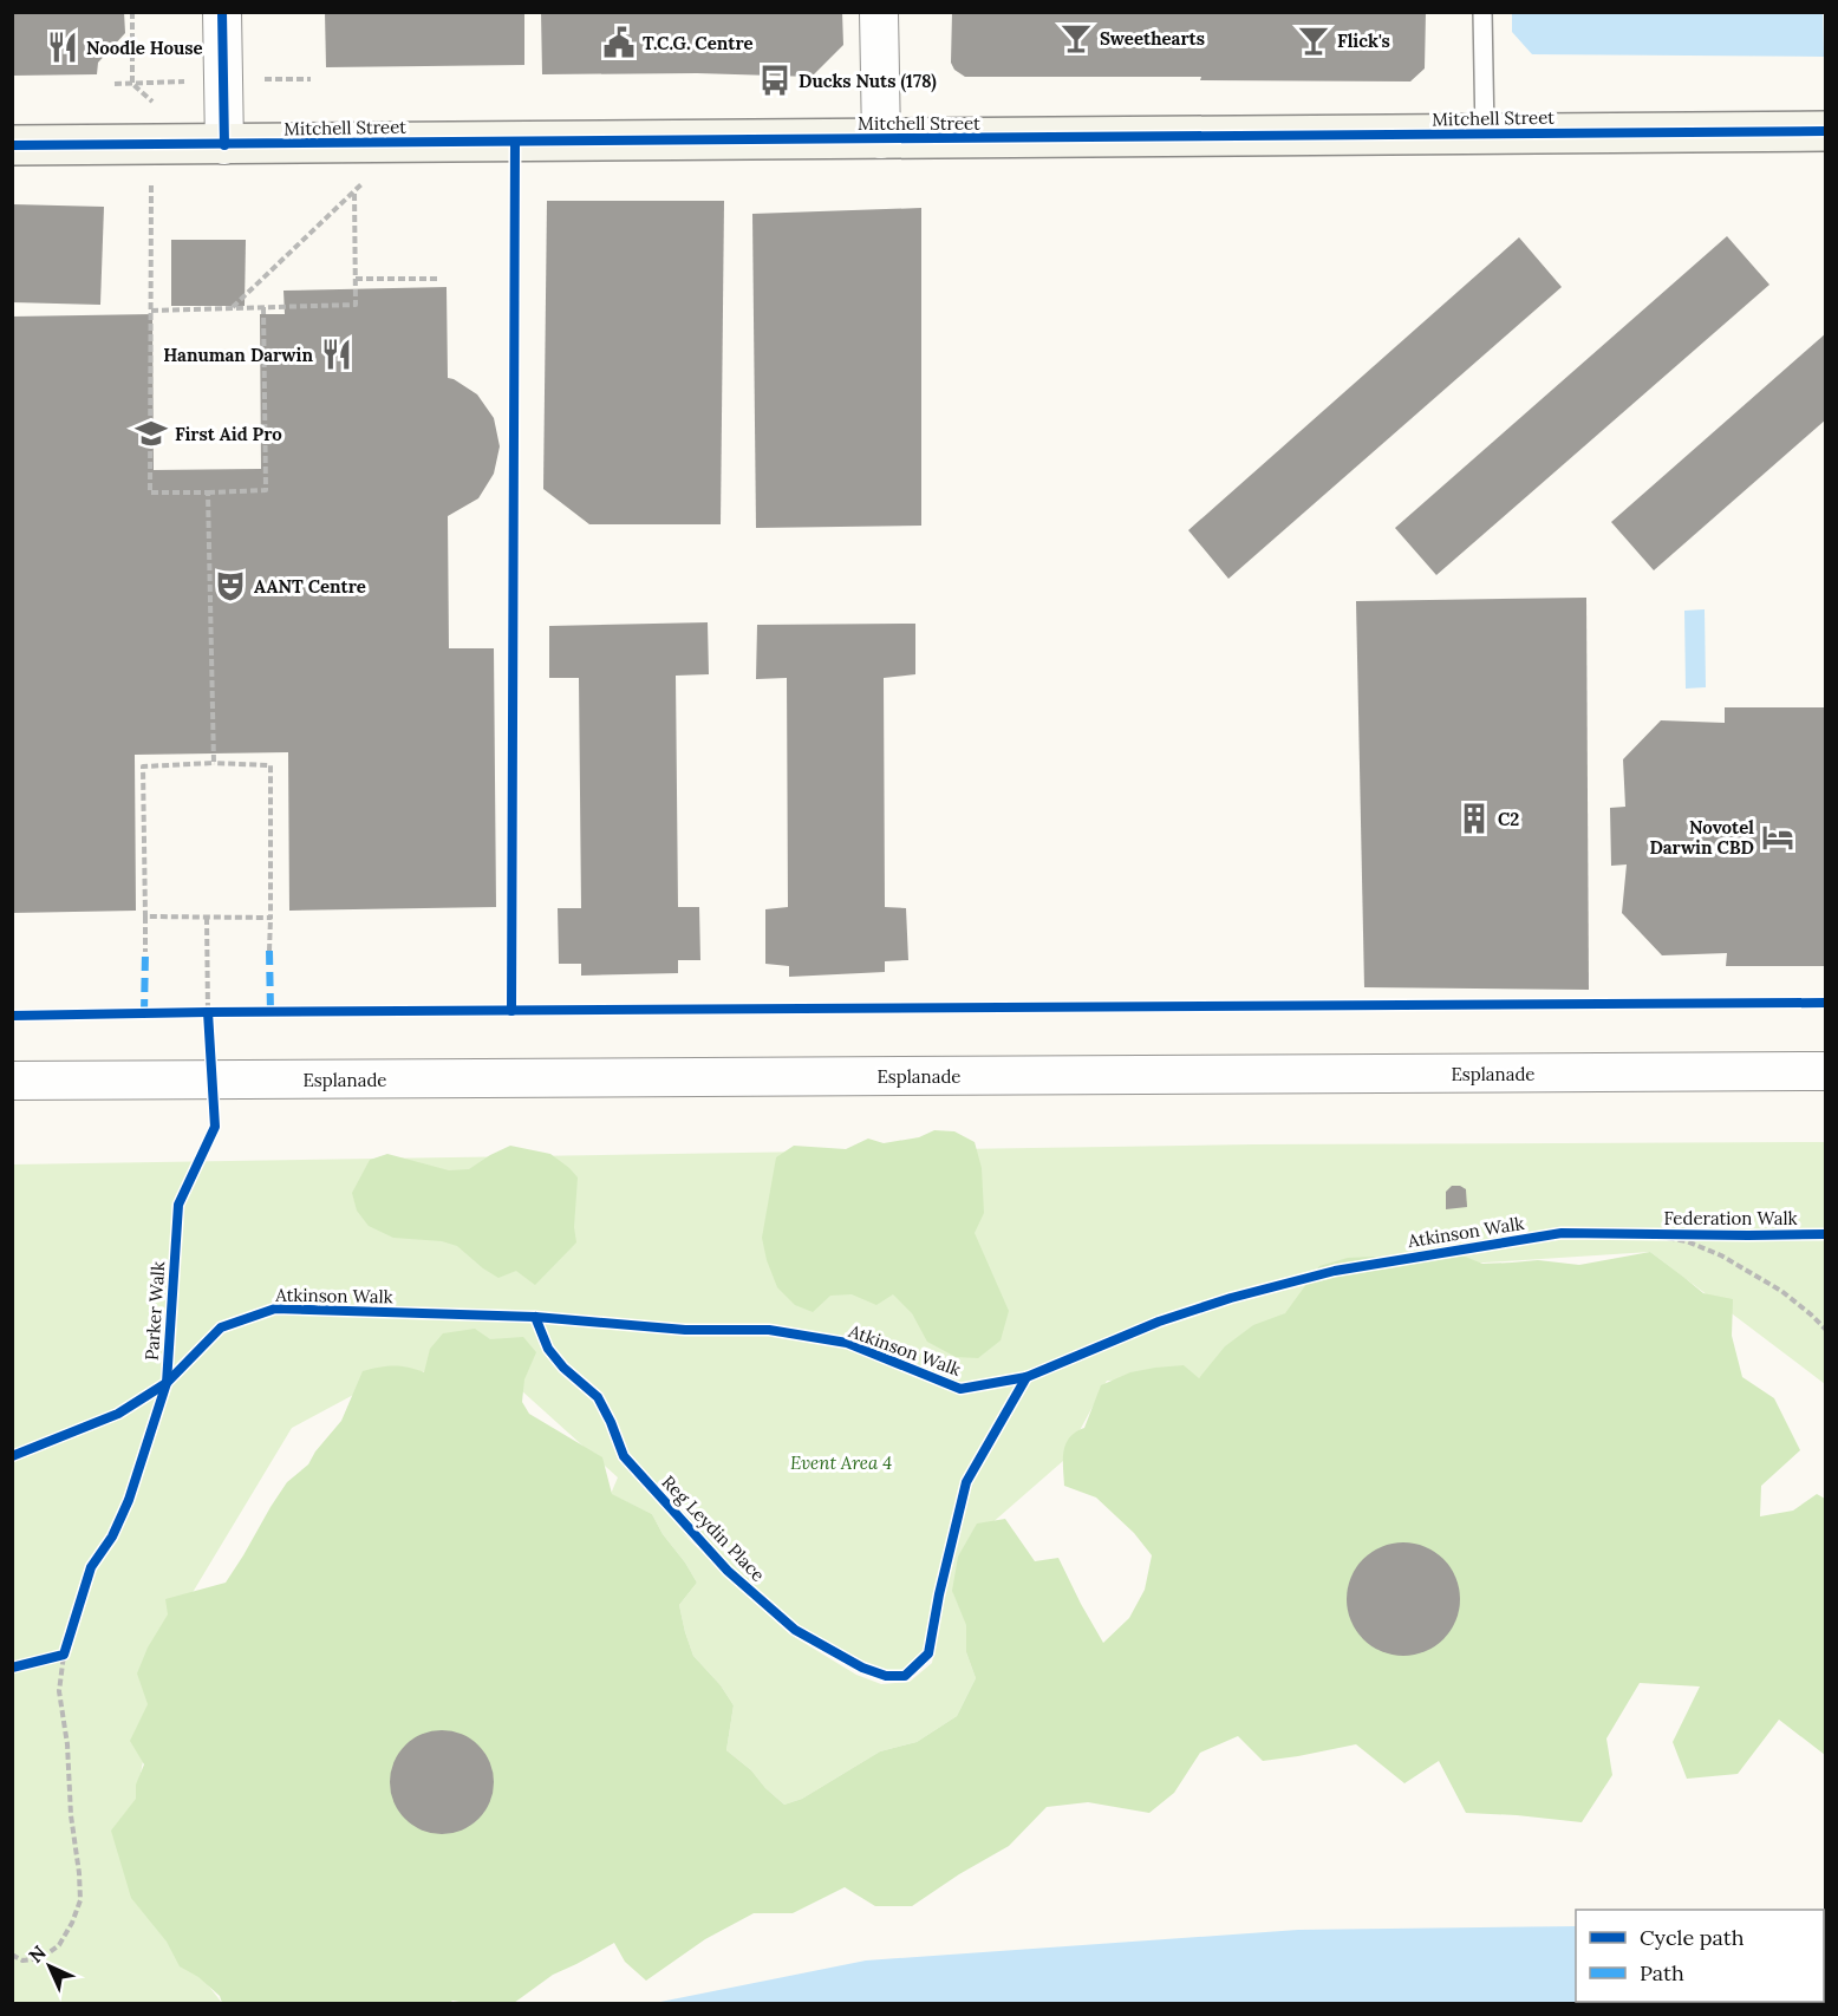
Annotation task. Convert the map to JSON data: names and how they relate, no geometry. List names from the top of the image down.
{
  "streets": {
    "street": ["Mitchell Street", "Esplanade"],
    "cycle path": ["Federation Walk", "Parker Walk", "Reg Leydin Place"]
  },
  "parks": ["Event Area 4"],
  "places": {
    "bar": ["Sweethearts", "Flick's"],
    "public building": ["T.C.G. Centre"],
    "restaurant": ["Noodle House", "Hanuman Darwin"],
    "bus stop": ["Ducks Nuts (178)"],
    "school or university": ["First Aid Pro"],
    "theatre": ["AANT Centre"],
    "building": ["C2"],
    "hotel": ["Novotel Darwin CBD"]
  },
  "legend": ["Cycle path", "Path"],
  "north": "top left"
}
